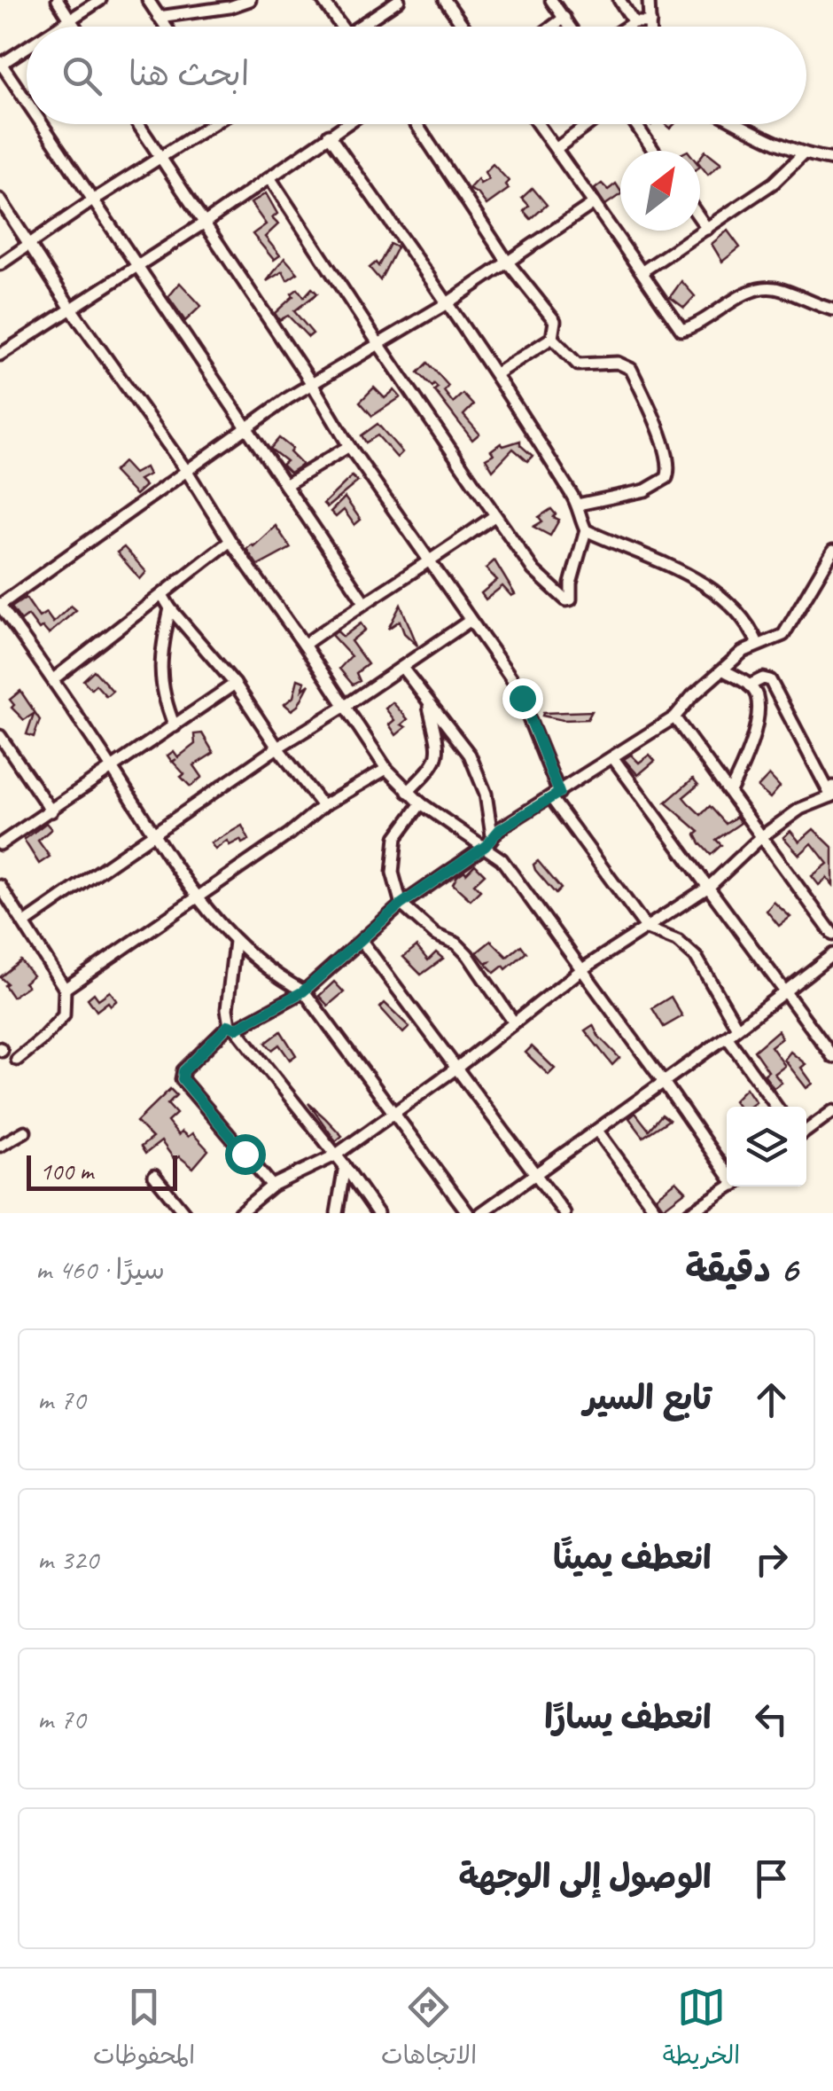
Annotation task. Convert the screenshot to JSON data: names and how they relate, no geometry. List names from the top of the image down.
{
  "scale_bar": "100 m",
  "north": "top right",
  "page": {
    "search": "ابحث هنا",
    "scale": "100 m",
    "heading": ["6 دقيقة", "سيرًا · 460 m"],
    "list": [
      ["تابع السير", "70 m"],
      ["انعطف يمينًا", "320 m"],
      ["انعطف يسارًا", "70 m"],
      "الوصول إلى الوجهة"
    ],
    "nav": ["الخريطة", "الاتجاهات", "المحفوظات"]
  }
}
